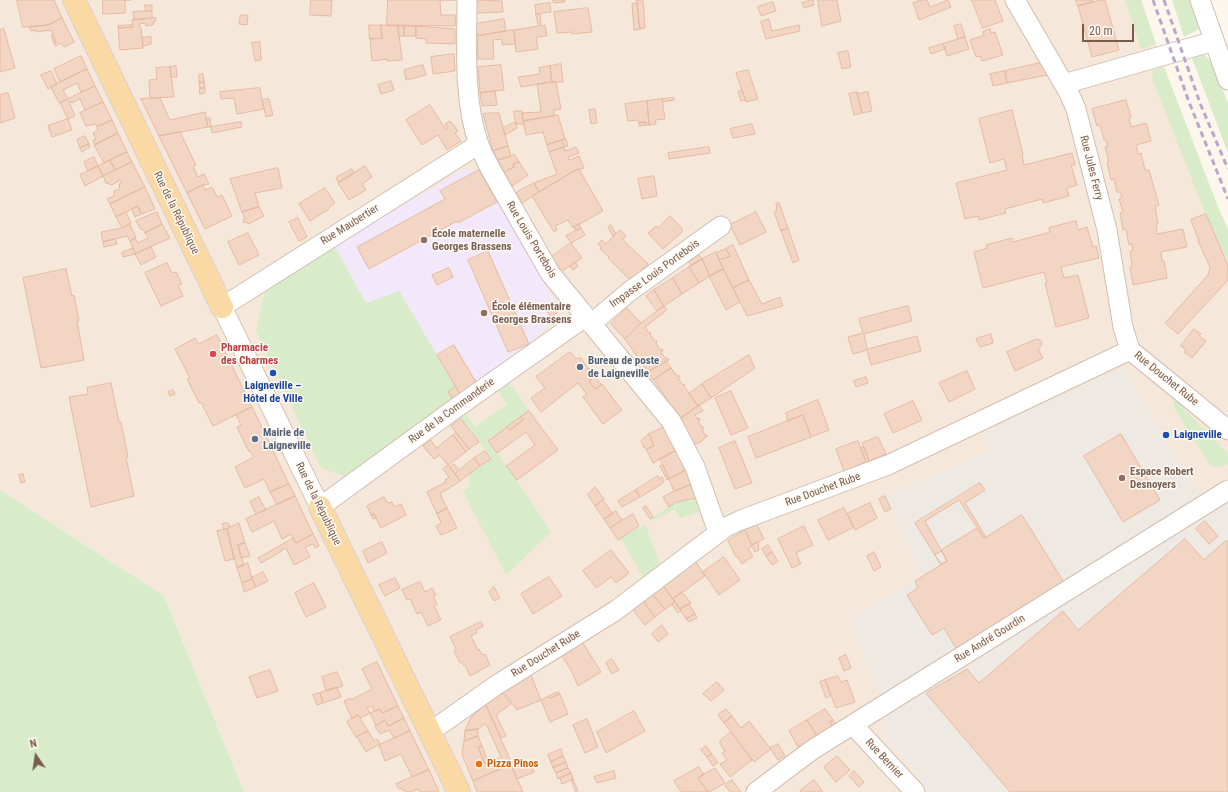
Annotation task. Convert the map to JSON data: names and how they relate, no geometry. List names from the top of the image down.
{
  "streets": {
    "main road": ["Rue de la République"],
    "street": [
      "Rue Jules Ferry",
      "Rue Maubertier",
      "Rue Louis Portebois",
      "Impasse Louis Portebois",
      "Rue Douchet Rube",
      "Rue de la Commanderie",
      "Rue André Gourdin",
      "Rue Bernier"
    ]
  },
  "crossings": [
    ["Rue Jules Ferry", "Rue Douchet Rube"],
    ["Rue de la République", "Rue Maubertier"],
    ["Rue de la République", "Rue Douchet Rube"],
    ["Rue de la République", "Rue de la Commanderie"],
    ["Rue Maubertier", "Rue Louis Portebois"],
    ["Rue Louis Portebois", "Impasse Louis Portebois"],
    ["Rue Louis Portebois", "Rue Douchet Rube"],
    ["Rue Louis Portebois", "Rue de la Commanderie"],
    ["Impasse Louis Portebois", "Rue de la Commanderie"],
    ["Rue André Gourdin", "Rue Bernier"]
  ],
  "places": [
    "École maternelle Georges Brassens",
    "École élémentaire Georges Brassens",
    "Pharmacie des Charmes",
    "Bureau de poste de Laigneville",
    "Laigneville – Hôtel de Ville",
    "Laigneville",
    "Mairie de Laigneville",
    "Espace Robert Desnoyers",
    "Pizza Pinos"
  ],
  "scale_bar": "20 m",
  "north": "top"
}
